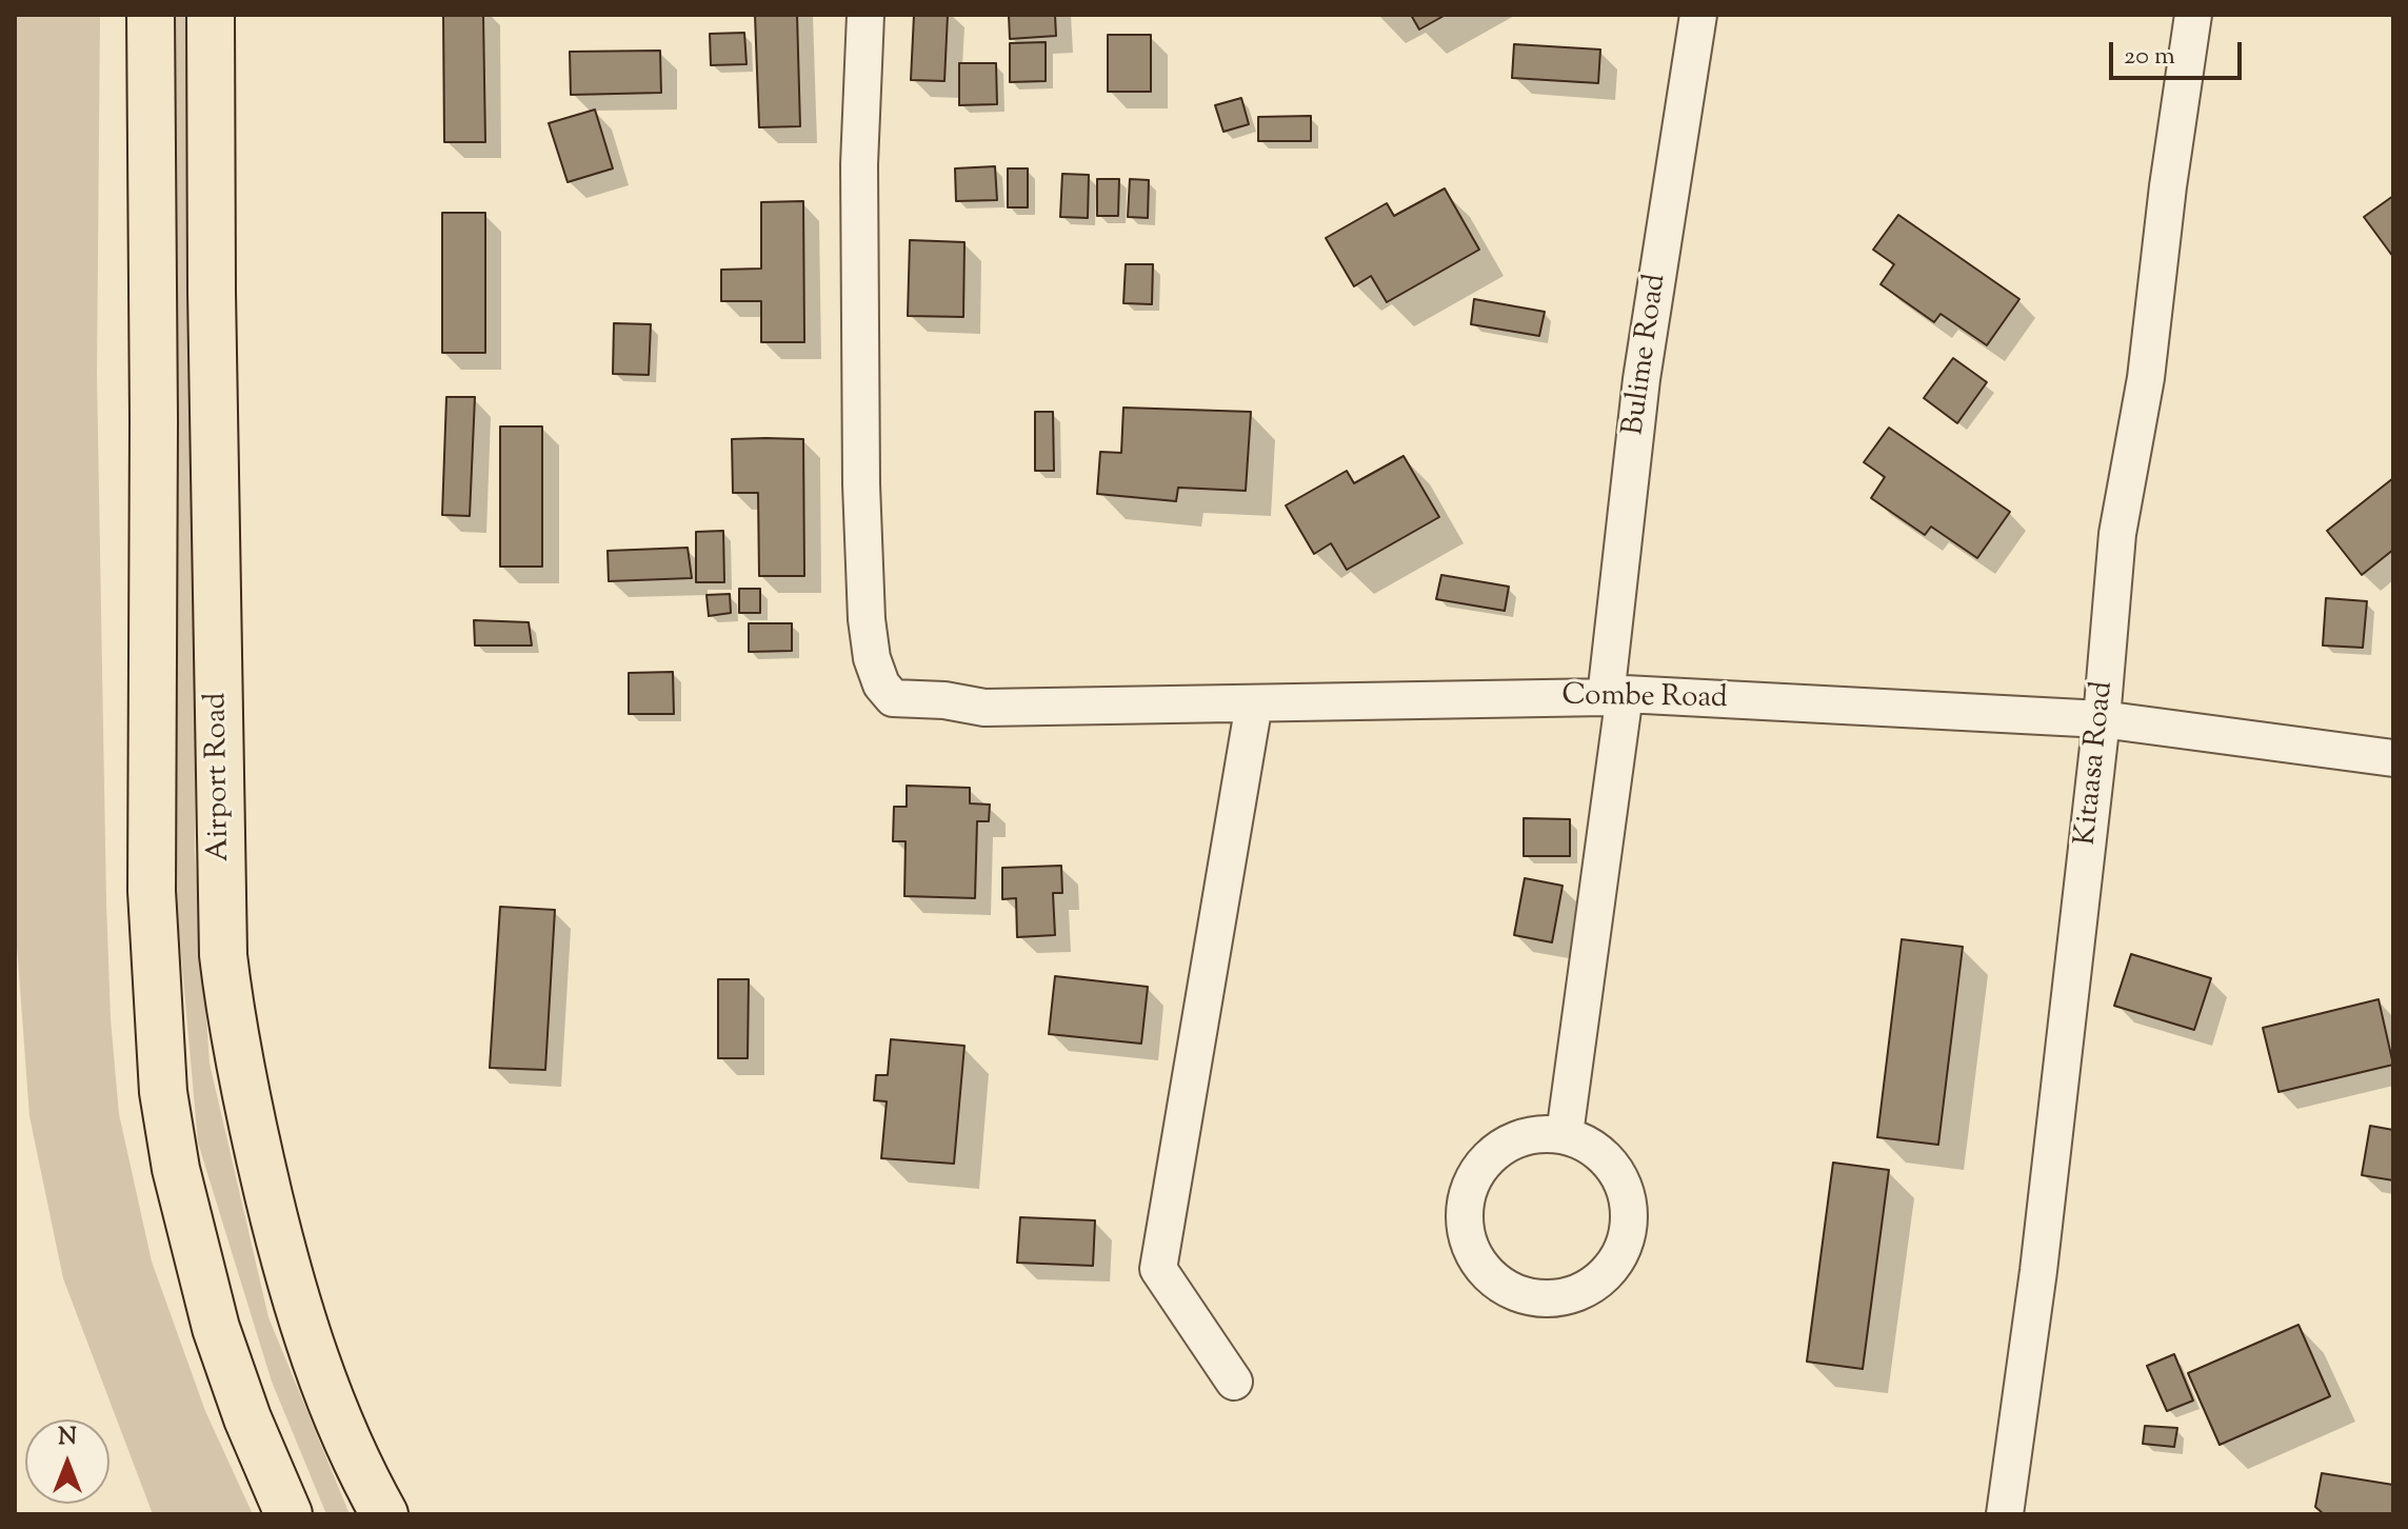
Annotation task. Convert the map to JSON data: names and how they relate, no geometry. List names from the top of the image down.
{
  "streets": {
    "highway": ["Airport Road"],
    "street": ["Bulime Road", "Combe Road", "Kitaasa Road"]
  },
  "crossings": [
    ["Bulime Road", "Combe Road"],
    ["Combe Road", "Kitaasa Road"]
  ],
  "scale_bar": "20 m",
  "north": "top"
}
